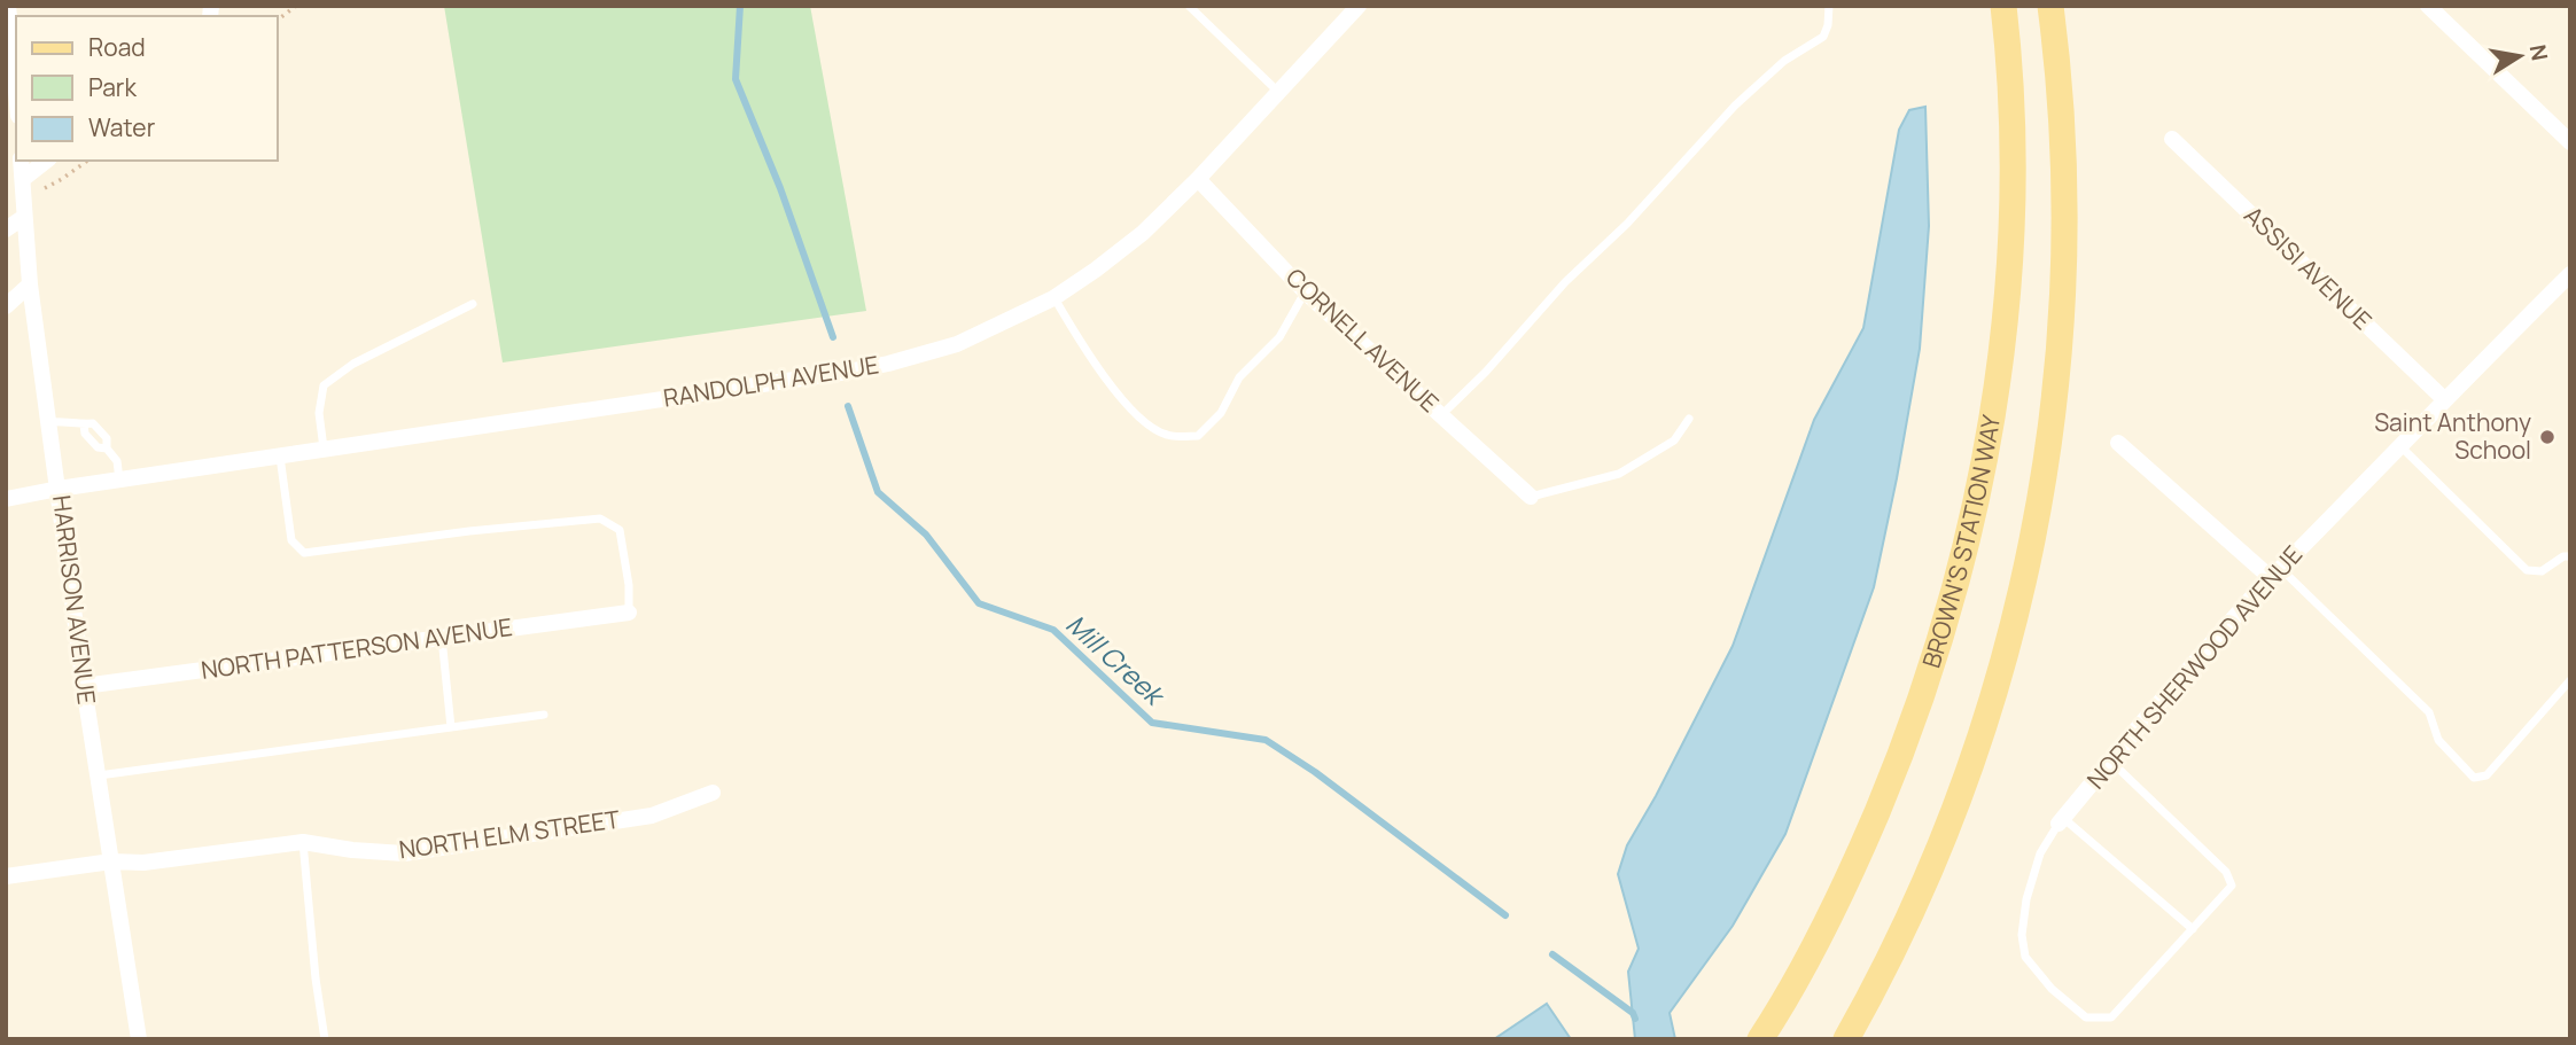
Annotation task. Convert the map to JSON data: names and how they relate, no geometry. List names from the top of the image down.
{
  "streets": {
    "main road": ["BROWN'S STATION WAY"],
    "street": [
      "ASSISI AVENUE",
      "CORNELL AVENUE",
      "RANDOLPH AVENUE",
      "HARRISON AVENUE",
      "NORTH PATTERSON AVENUE",
      "NORTH SHERWOOD AVENUE",
      "NORTH ELM STREET"
    ]
  },
  "crossings": [
    ["ASSISI AVENUE", "NORTH SHERWOOD AVENUE"],
    ["CORNELL AVENUE", "RANDOLPH AVENUE"],
    ["RANDOLPH AVENUE", "HARRISON AVENUE"],
    ["HARRISON AVENUE", "NORTH PATTERSON AVENUE"],
    ["HARRISON AVENUE", "NORTH ELM STREET"]
  ],
  "water": ["Mill Creek"],
  "places": ["Saint Anthony School"],
  "legend": ["Road", "Park", "Water"],
  "north": "right"
}
